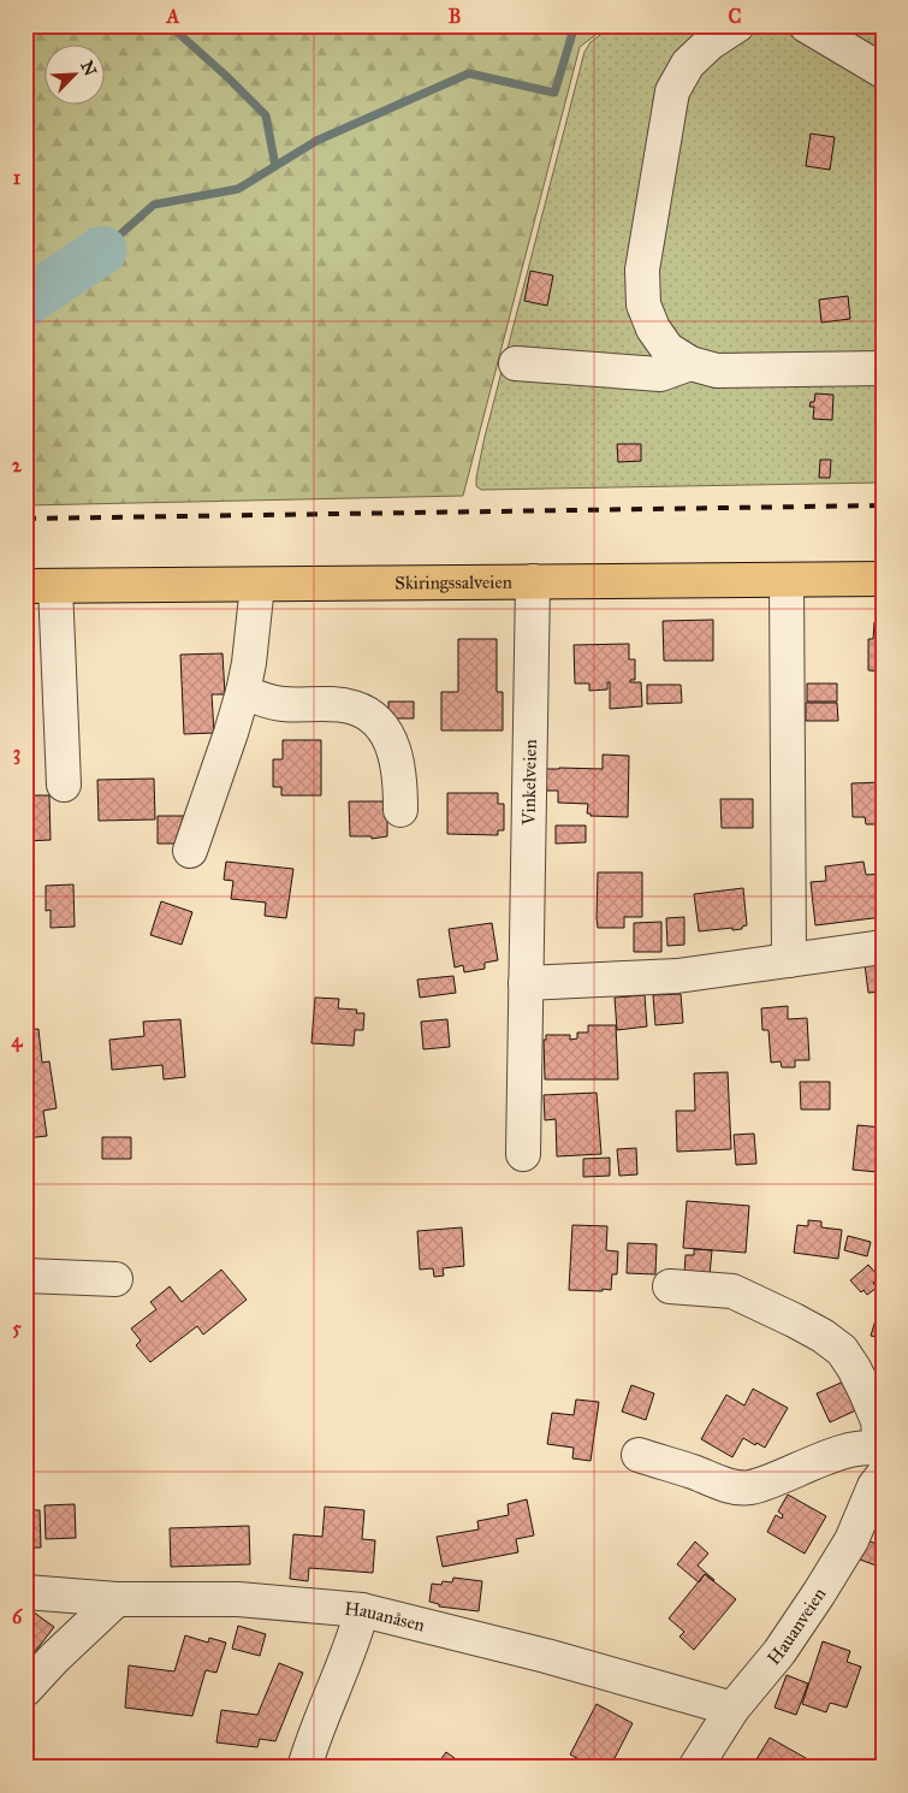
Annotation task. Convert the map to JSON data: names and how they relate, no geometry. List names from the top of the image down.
{
  "streets": {
    "main road": ["Skiringssalveien"],
    "street": ["Vinkelveien", "Hauanåsen", "Hauanveien"]
  },
  "crossings": [
    ["Skiringssalveien", "Vinkelveien"],
    ["Hauanåsen", "Hauanveien"]
  ],
  "north": "top right",
  "grid": {
    "columns": ["A", "B", "C"],
    "rows": [
      "1",
      "2",
      "3",
      "4",
      "5",
      "6"
    ]
  }
}
